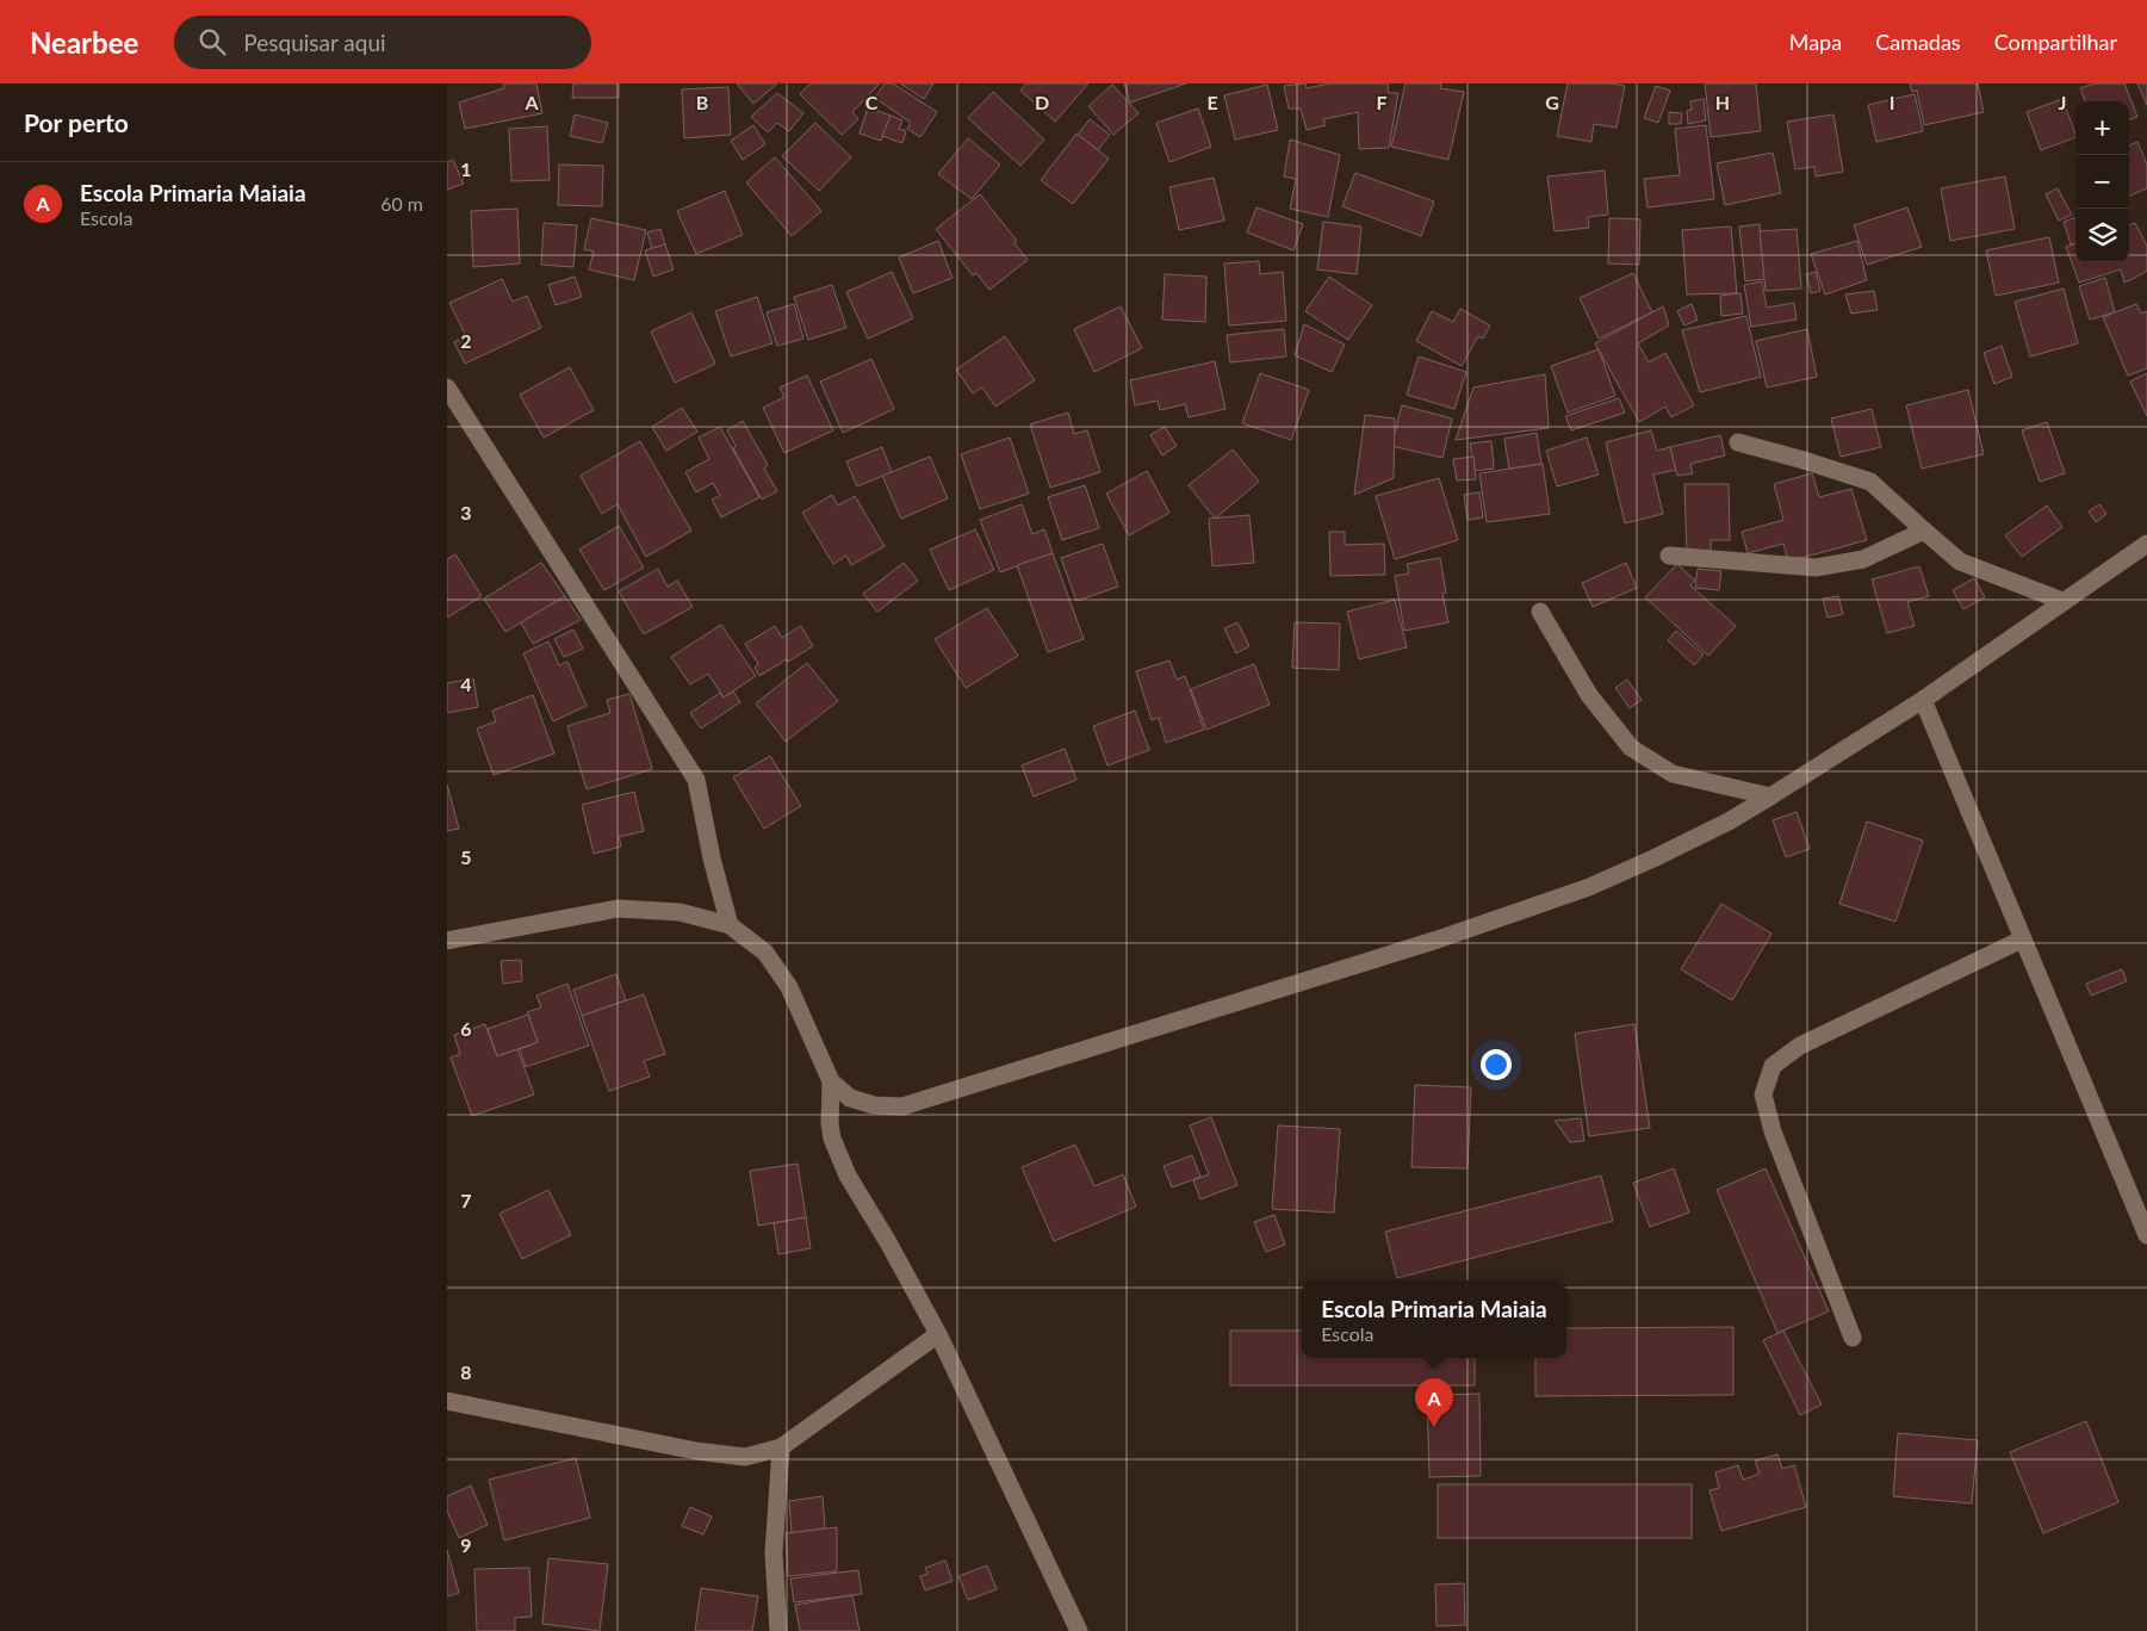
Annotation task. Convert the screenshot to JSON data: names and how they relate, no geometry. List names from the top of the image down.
{
  "page": {
    "header": "Nearbee",
    "search": "Pesquisar aqui",
    "nav": ["Mapa", "Camadas", "Compartilhar"],
    "heading": "Por perto",
    "map_buttons": ["+", "−"],
    "list": [
      {
        "mark": "A",
        "name": "Escola Primaria Maiaia",
        "note": "Escola",
        "value": "60 m"
      }
    ],
    "popup": ["Escola Primaria Maiaia", "Escola"],
    "pins": "A"
  },
  "grid": {
    "columns": [
      "A",
      "B",
      "C",
      "D",
      "E",
      "F",
      "G",
      "H",
      "I",
      "J"
    ],
    "rows": [
      "1",
      "2",
      "3",
      "4",
      "5",
      "6",
      "7",
      "8",
      "9"
    ]
  }
}
